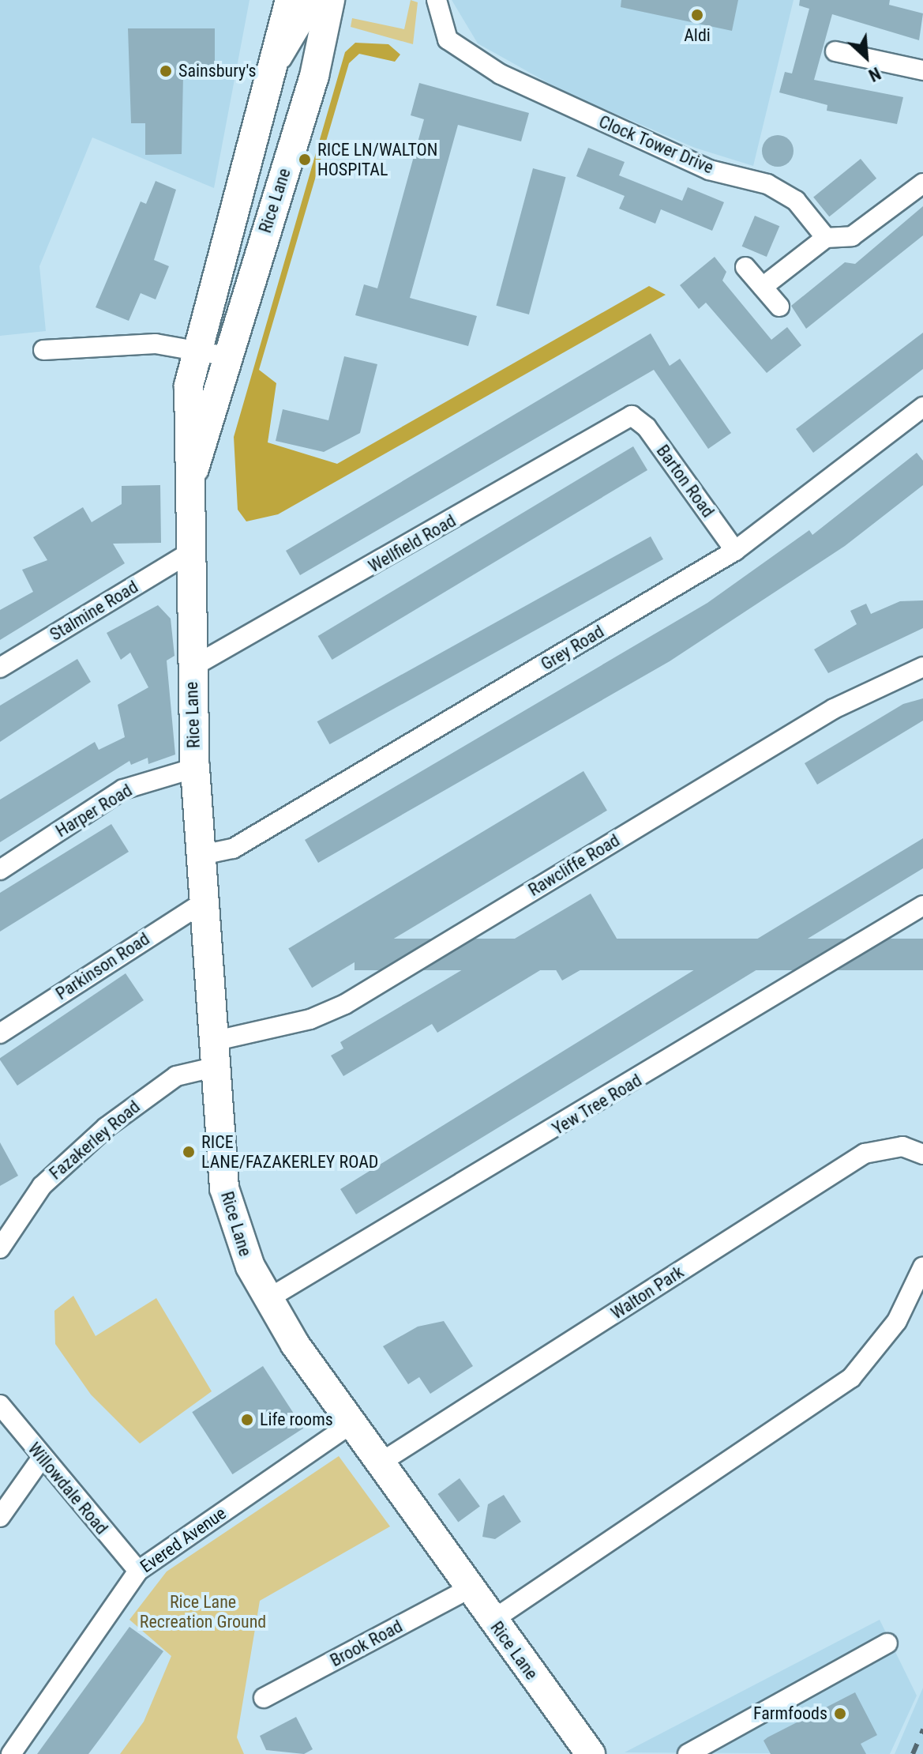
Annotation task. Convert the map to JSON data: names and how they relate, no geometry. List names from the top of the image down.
{
  "streets": {
    "highway": ["Rice Lane"],
    "street": [
      "Clock Tower Drive",
      "Barton Road",
      "Wellfield Road",
      "Stalmine Road",
      "Grey Road",
      "Harper Road",
      "Rawcliffe Road",
      "Parkinson Road",
      "Yew Tree Road",
      "Fazakerley Road",
      "Walton Park",
      "Willowdale Road",
      "Evered Avenue",
      "Brook Road"
    ]
  },
  "crossings": [
    ["Rice Lane", "Wellfield Road"],
    ["Rice Lane", "Stalmine Road"],
    ["Rice Lane", "Grey Road"],
    ["Rice Lane", "Harper Road"],
    ["Rice Lane", "Rawcliffe Road"],
    ["Rice Lane", "Parkinson Road"],
    ["Rice Lane", "Yew Tree Road"],
    ["Rice Lane", "Fazakerley Road"],
    ["Rice Lane", "Walton Park"],
    ["Rice Lane", "Evered Avenue"],
    ["Rice Lane", "Brook Road"],
    ["Barton Road", "Wellfield Road"],
    ["Barton Road", "Grey Road"],
    ["Rawcliffe Road", "Fazakerley Road"],
    ["Willowdale Road", "Evered Avenue"]
  ],
  "parks": ["Rice Lane Recreation Ground"],
  "places": [
    "Aldi",
    "Sainsbury's",
    "RICE LN/WALTON HOSPITAL",
    "RICE LANE/FAZAKERLEY ROAD",
    "Life rooms",
    "Farmfoods"
  ],
  "north": "bottom right"
}
